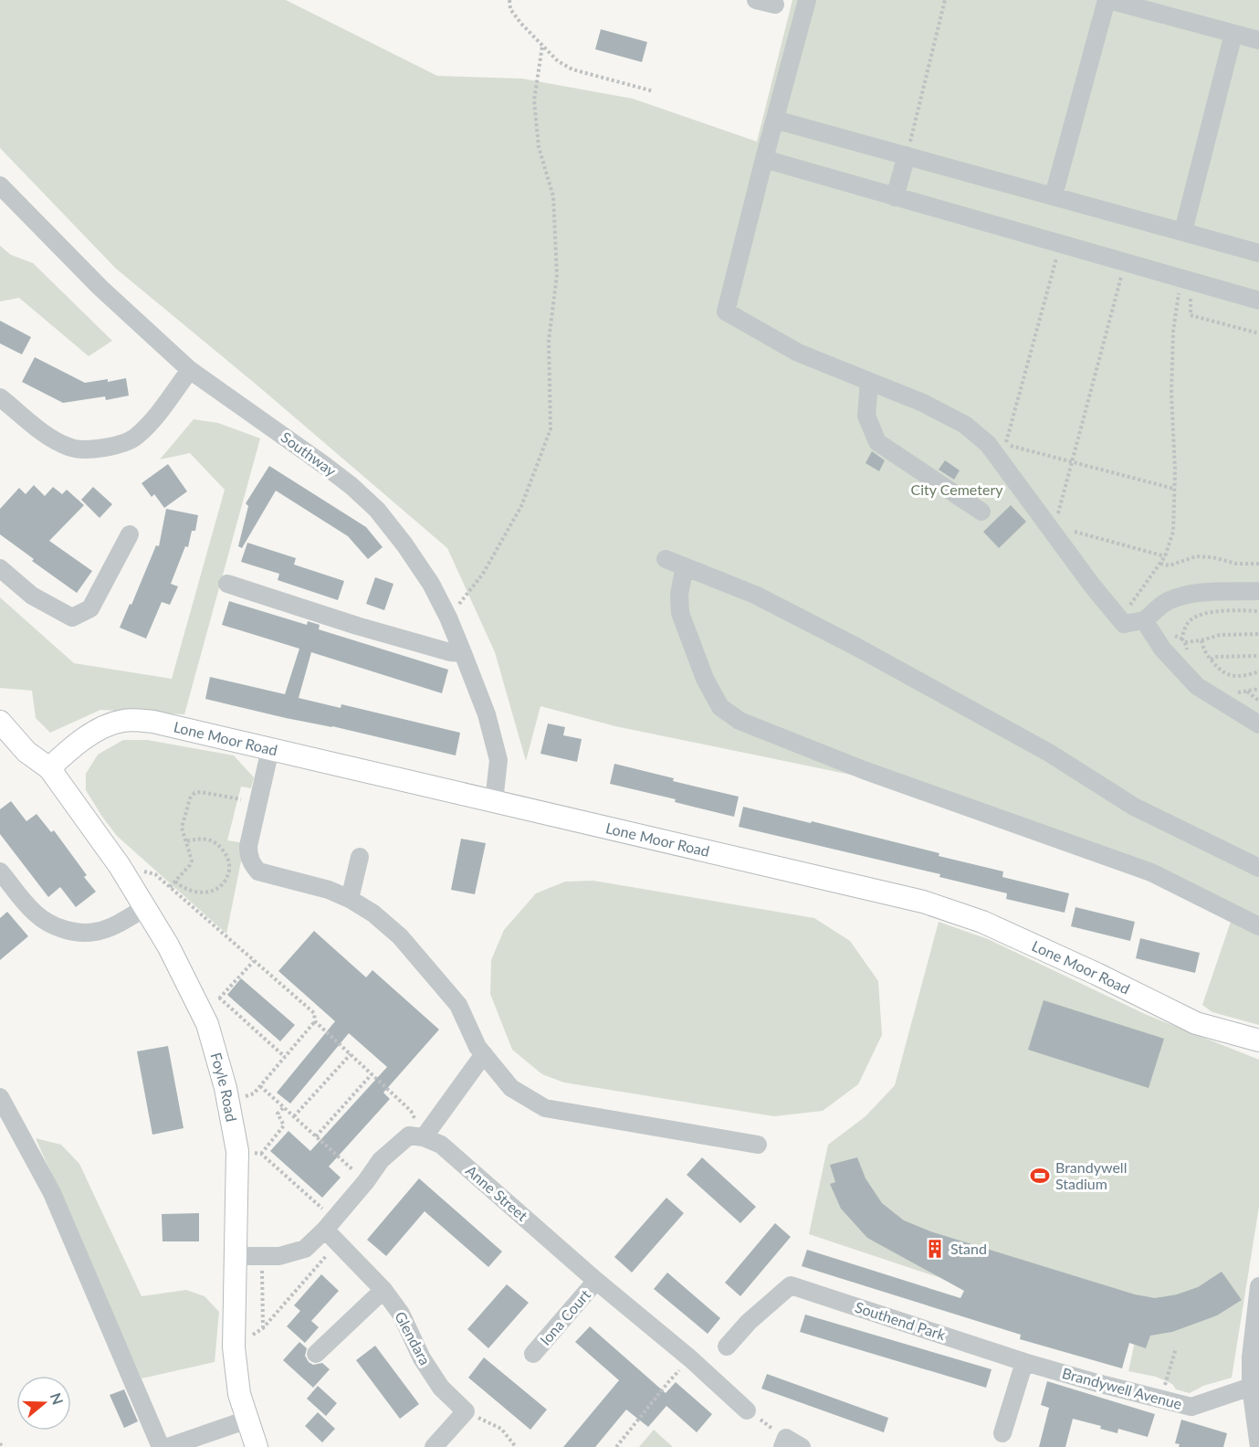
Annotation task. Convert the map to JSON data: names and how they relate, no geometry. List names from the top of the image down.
{
  "streets": {
    "main road": ["Lone Moor Road", "Foyle Road"],
    "street": [
      "Southway",
      "Anne Street",
      "Iona Court",
      "Southend Park",
      "Glendara",
      "Brandywell Avenue"
    ]
  },
  "crossings": [
    ["Southway", "Lone Moor Road"],
    ["Lone Moor Road", "Foyle Road"],
    ["Anne Street", "Iona Court"],
    ["Southend Park", "Brandywell Avenue"]
  ],
  "parks": ["City Cemetery"],
  "places": {
    "sports": ["Brandywell Stadium"],
    "building": ["Stand"]
  },
  "north": "right"
}
